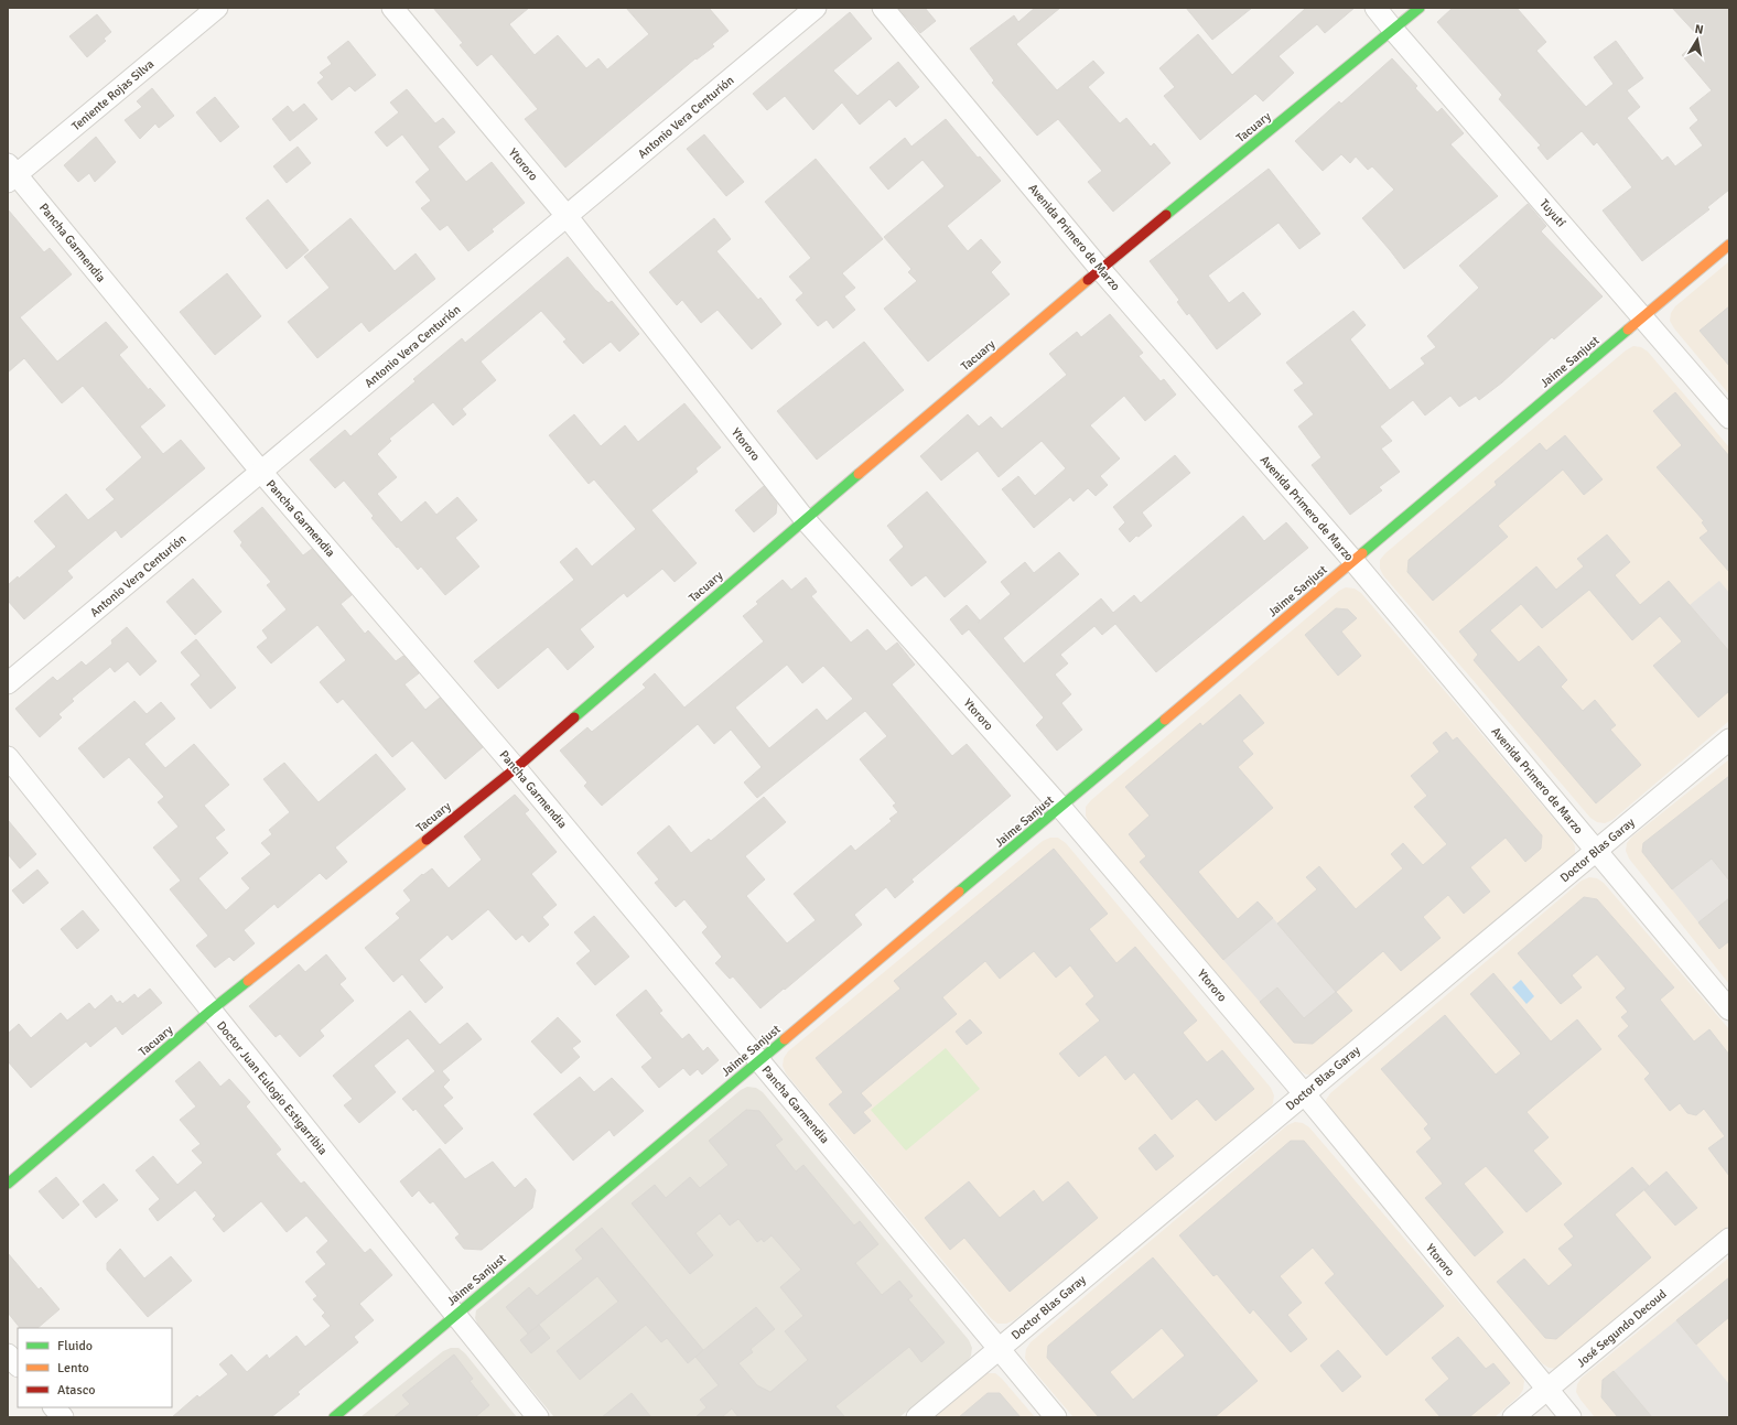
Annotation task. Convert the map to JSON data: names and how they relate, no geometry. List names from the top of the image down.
{
  "streets": {
    "street": [
      "Teniente Rojas Silva",
      "Antonio Vera Centurión",
      "Tacuary",
      "Ytororo",
      "Tuyutí",
      "Avenida Primero de Marzo",
      "Pancha Garmendia",
      "Jaime Sanjust",
      "Doctor Blas Garay",
      "Doctor Juan Eulogio Estigarribia",
      "José Segundo Decoud"
    ]
  },
  "crossings": [
    ["Teniente Rojas Silva", "Pancha Garmendia"],
    ["Antonio Vera Centurión", "Ytororo"],
    ["Antonio Vera Centurión", "Pancha Garmendia"],
    ["Tacuary", "Ytororo"],
    ["Tacuary", "Tuyutí"],
    ["Tacuary", "Avenida Primero de Marzo"],
    ["Tacuary", "Pancha Garmendia"],
    ["Tacuary", "Doctor Juan Eulogio Estigarribia"],
    ["Ytororo", "Jaime Sanjust"],
    ["Ytororo", "Doctor Blas Garay"],
    ["Ytororo", "José Segundo Decoud"],
    ["Tuyutí", "Jaime Sanjust"],
    ["Avenida Primero de Marzo", "Jaime Sanjust"],
    ["Avenida Primero de Marzo", "Doctor Blas Garay"],
    ["Pancha Garmendia", "Jaime Sanjust"],
    ["Pancha Garmendia", "Doctor Blas Garay"],
    ["Jaime Sanjust", "Doctor Juan Eulogio Estigarribia"]
  ],
  "legend": ["Fluido", "Lento", "Atasco"],
  "north": "top"
}
